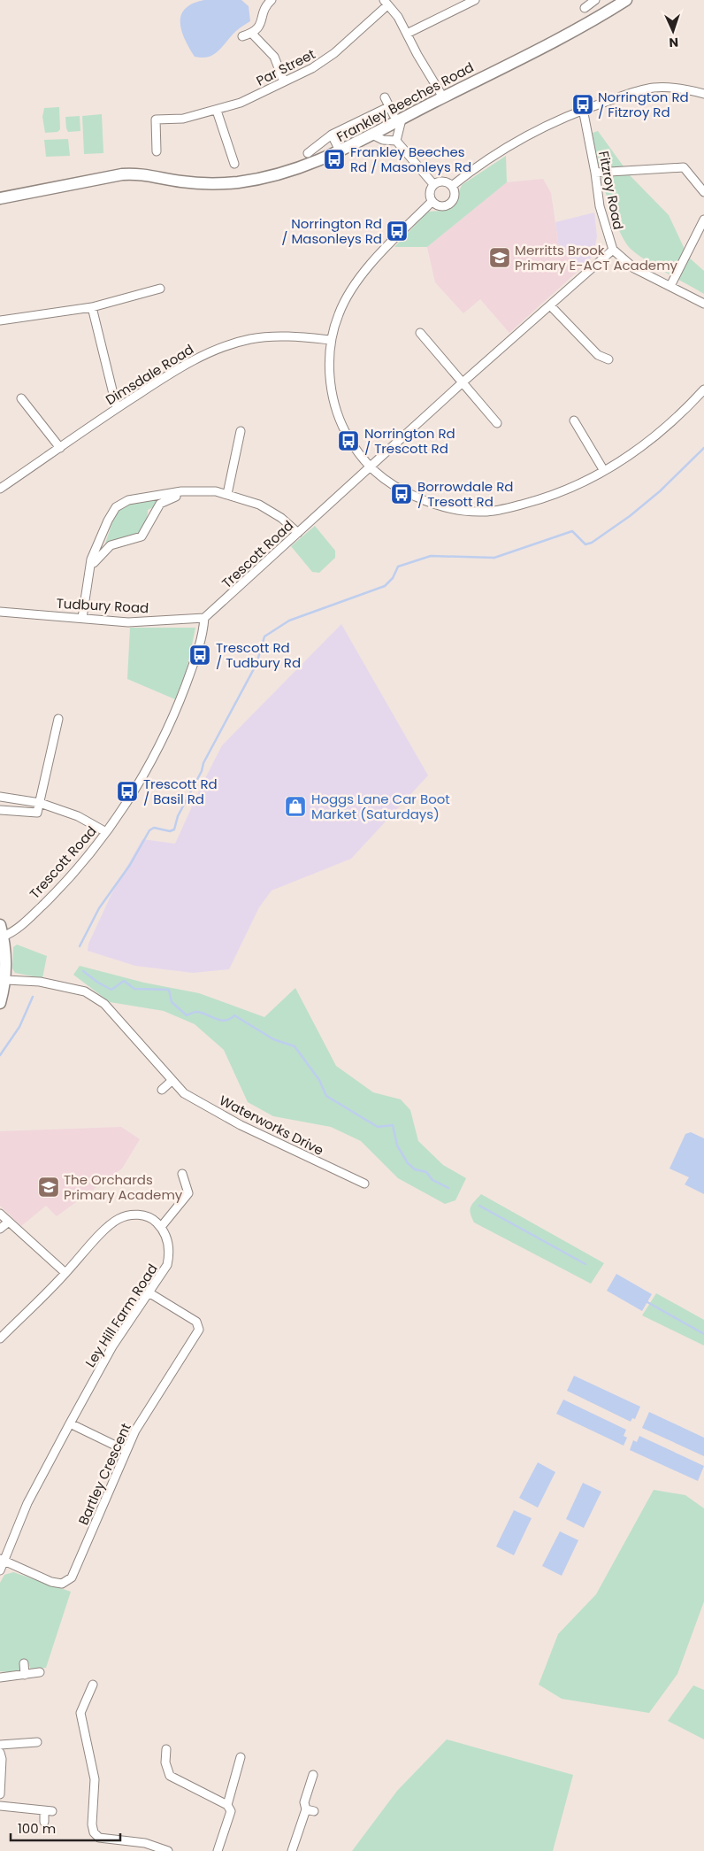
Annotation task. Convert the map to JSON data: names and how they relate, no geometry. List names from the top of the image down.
{
  "streets": {
    "street": [
      "Par Street",
      "Frankley Beeches Road",
      "Fitzroy Road",
      "Dimsdale Road",
      "Trescott Road",
      "Tudbury Road",
      "Waterworks Drive",
      "Ley Hill Farm Road",
      "Bartley Crescent"
    ]
  },
  "crossings": [
    ["Fitzroy Road", "Trescott Road"],
    ["Trescott Road", "Tudbury Road"],
    ["Ley Hill Farm Road", "Bartley Crescent"]
  ],
  "places": {
    "bus stop": [
      "Norrington Rd / Fitzroy Rd",
      "Frankley Beeches Rd / Masonleys Rd",
      "Norrington Rd / Masonleys Rd",
      "Norrington Rd / Trescott Rd",
      "Borrowdale Rd / Tresott Rd",
      "Trescott Rd / Tudbury Rd",
      "Trescott Rd / Basil Rd"
    ],
    "school or university": ["Merritts Brook Primary E-ACT Academy", "The Orchards Primary Academy"],
    "shop": ["Hoggs Lane Car Boot Market (Saturdays)"]
  },
  "scale_bar": "100 m",
  "north": "bottom"
}
